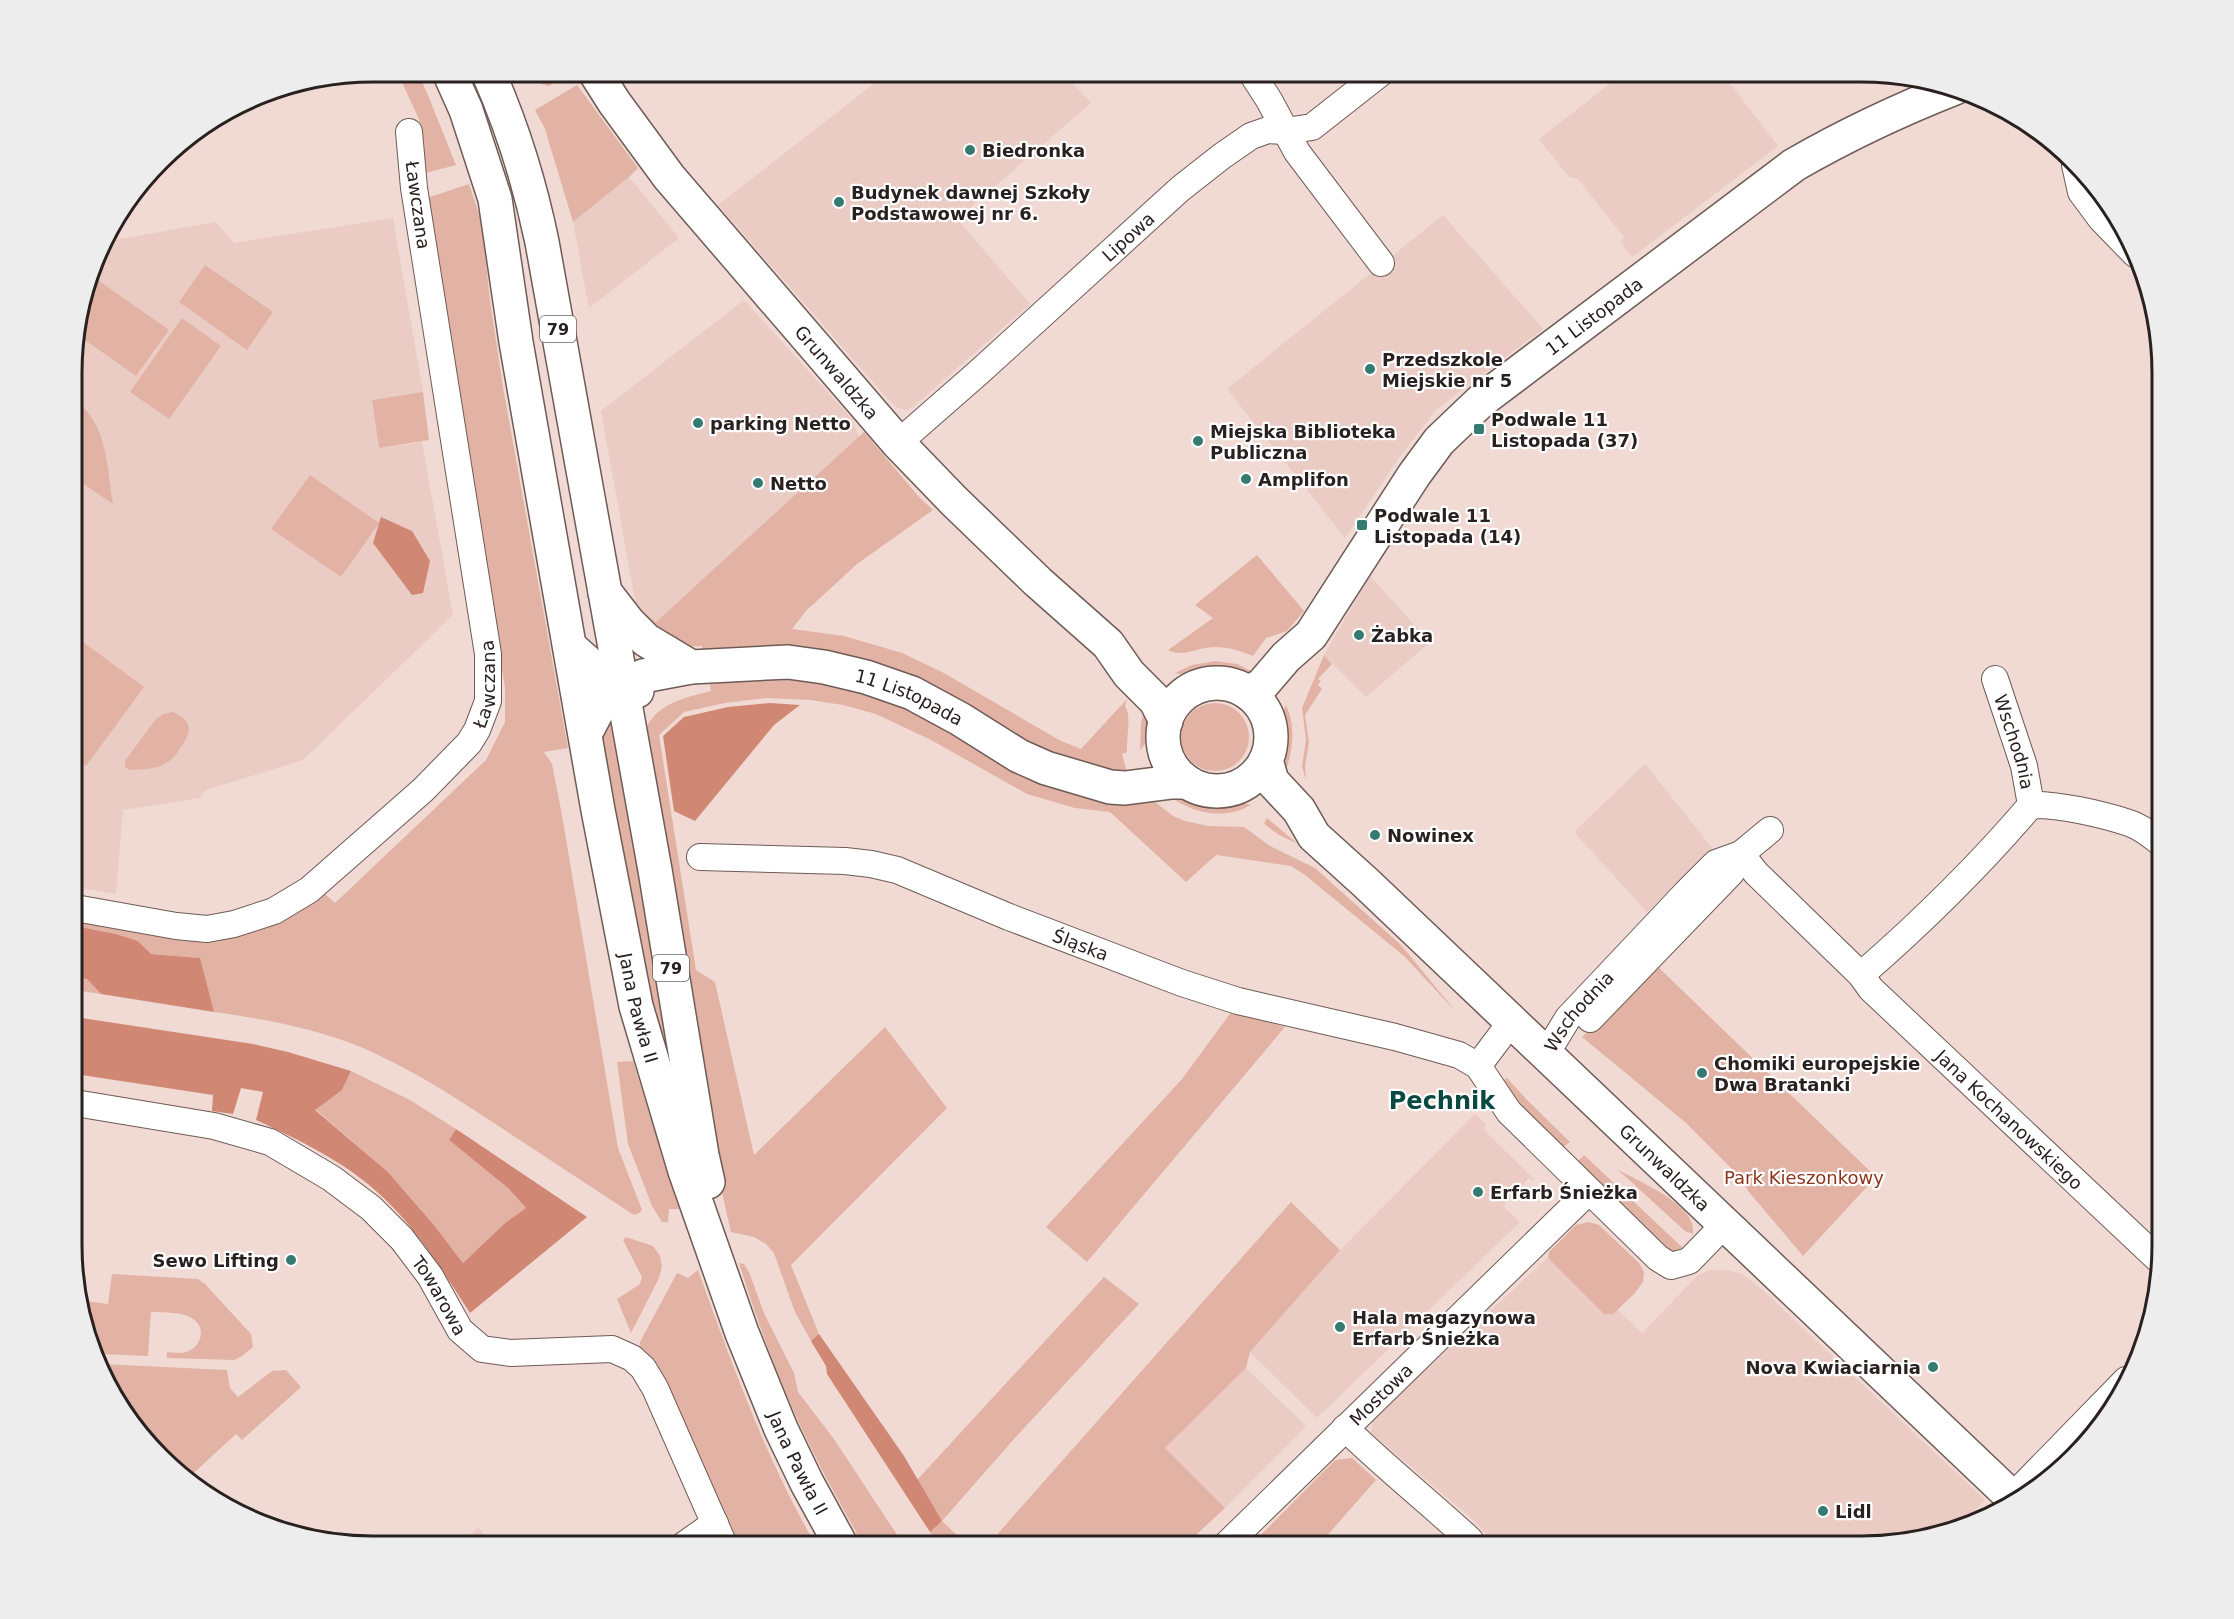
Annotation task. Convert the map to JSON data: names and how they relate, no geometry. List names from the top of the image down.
{
  "streets": {
    "street": [
      "Ławczana",
      "Lipowa",
      "11 Listopada",
      "79",
      "Grunwaldzka",
      "Wschodnia",
      "Śląska",
      "Jana Pawła II",
      "Jana Kochanowskiego",
      "Towarowa",
      "Mostowa"
    ]
  },
  "crossings": [
    ["Lipowa", "Grunwaldzka"],
    ["11 Listopada", "79"],
    ["11 Listopada", "Grunwaldzka"],
    ["11 Listopada", "Jana Pawła II"],
    ["79", "Jana Pawła II"],
    ["Grunwaldzka", "Wschodnia"],
    ["Wschodnia", "Jana Kochanowskiego"]
  ],
  "districts": ["Pechnik"],
  "parks": ["Park Kieszonkowy"],
  "places": {
    "other": [
      "Biedronka",
      "Budynek dawnej Szkoły Podstawowej nr 6.",
      "Przedszkole Miejskie nr 5",
      "parking Netto",
      "Miejska Biblioteka Publiczna",
      "Amplifon",
      "Netto",
      "Żabka",
      "Nowinex",
      "Chomiki europejskie Dwa Bratanki",
      "Erfarb Śnieżka",
      "Sewo Lifting",
      "Hala magazynowa Erfarb Śnieżka",
      "Nova Kwiaciarnia",
      "Lidl"
    ],
    "transit": ["Podwale 11 Listopada (37)", "Podwale 11 Listopada (14)"]
  }
}
